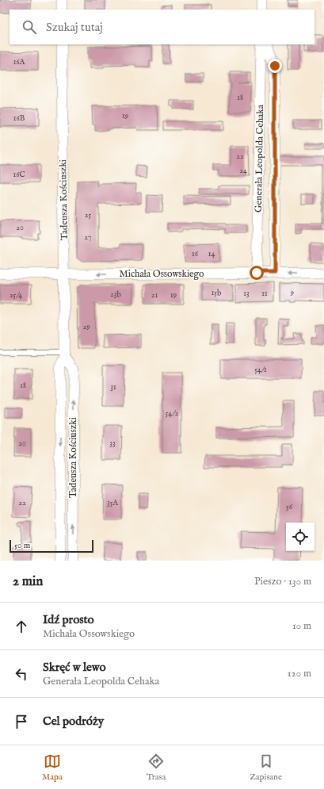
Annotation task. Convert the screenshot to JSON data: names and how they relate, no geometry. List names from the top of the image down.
{
  "streets": {
    "street": ["Generała Leopolda Cehaka", "Tadeusza Kościuszki", "Michała Ossowskiego"]
  },
  "crossings": [
    ["Generała Leopolda Cehaka", "Michała Ossowskiego"],
    ["Tadeusza Kościuszki", "Michała Ossowskiego"]
  ],
  "one_way": ["Michała Ossowskiego"],
  "house_numbers": [
    "16A",
    "18",
    "19",
    "16B",
    "22",
    "24",
    "16C",
    "25",
    "20",
    "27",
    "16",
    "14",
    "15b",
    "9",
    "13",
    "11",
    "23b",
    "25/4",
    "21",
    "19",
    "29",
    "54/1",
    "18",
    "31",
    "54/2",
    "20",
    "33",
    "22",
    "35A",
    "56"
  ],
  "scale_bar": "50 m",
  "page": {
    "search": "Szukaj tutaj",
    "scale": "50 m",
    "heading": ["2 min", "Pieszo · 130 m"],
    "list": [
      ["Idź prosto", "Michała Ossowskiego", "10 m"],
      ["Skręć w lewo", "Generała Leopolda Cehaka", "120 m"],
      "Cel podróży"
    ],
    "nav": ["Mapa", "Trasa", "Zapisane"]
  }
}
